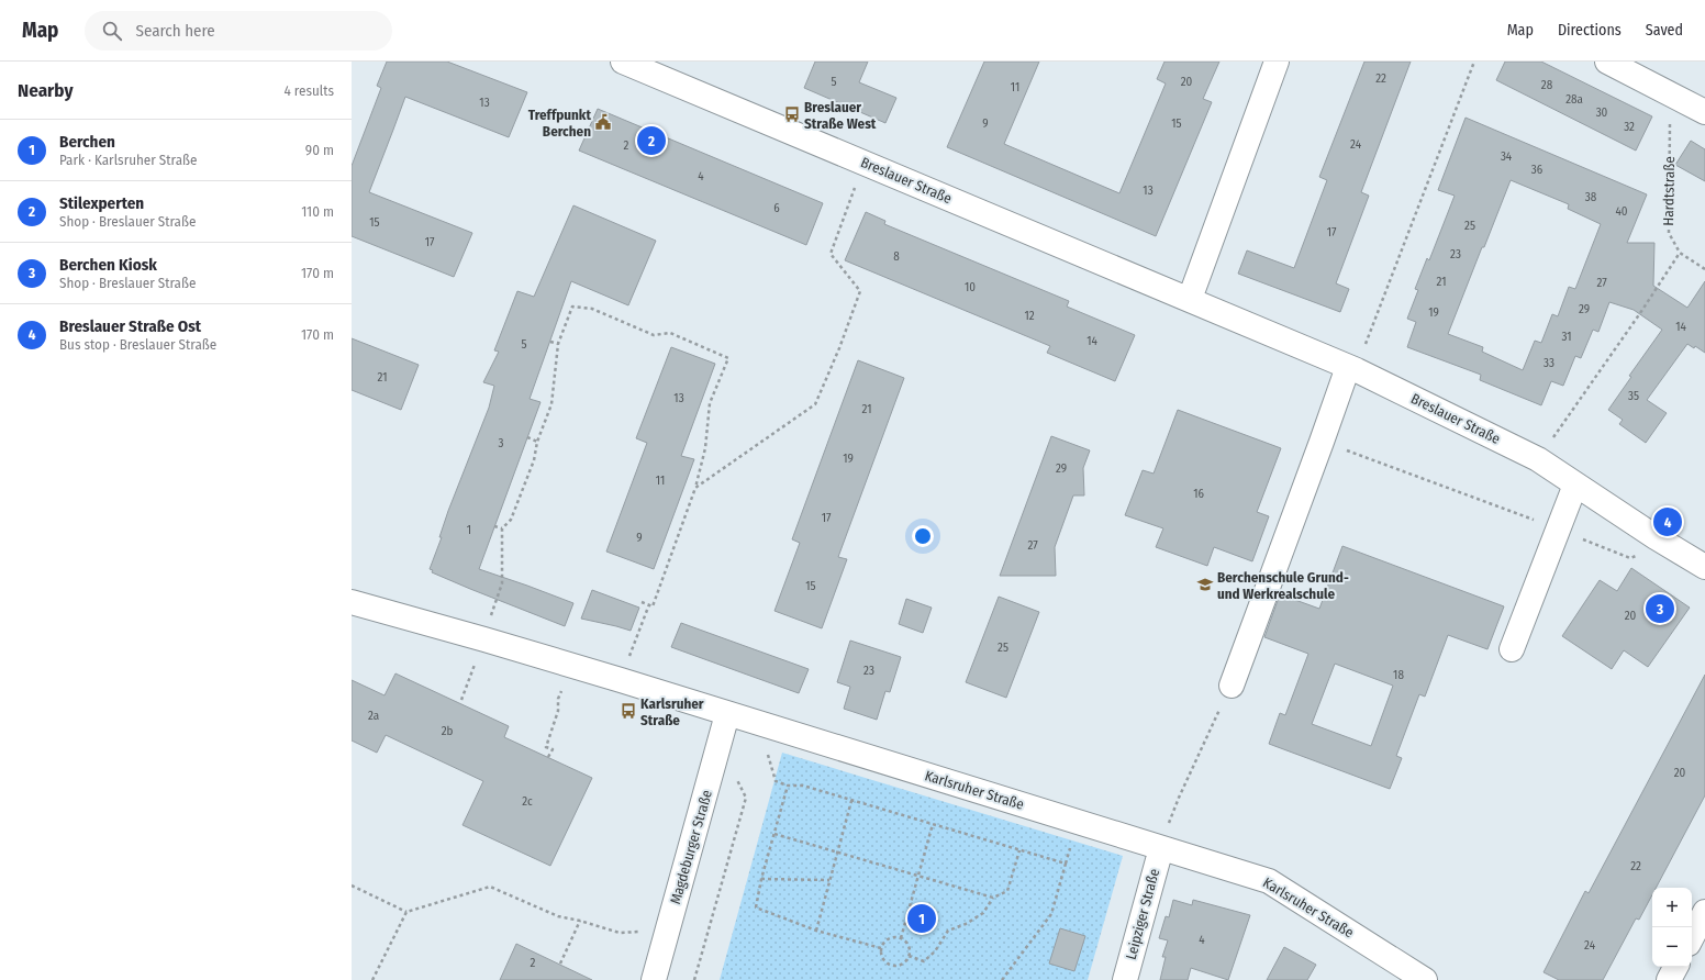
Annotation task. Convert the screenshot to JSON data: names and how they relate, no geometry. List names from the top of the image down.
{
  "streets": {
    "street": [
      "Breslauer Straße",
      "Karlsruher Straße",
      "Magdeburger Straße",
      "Leipziger Straße"
    ],
    "path": ["Hardtstraße"]
  },
  "crossings": [
    ["Karlsruher Straße", "Magdeburger Straße"],
    ["Karlsruher Straße", "Leipziger Straße"]
  ],
  "places": {
    "bus stop": ["Breslauer Straße West", "Karlsruher Straße"],
    "public building": ["Treffpunkt Berchen"],
    "school or university": ["Berchenschule Grund- und Werkrealschule"]
  },
  "house_numbers": [
    "22",
    "5",
    "20",
    "28",
    "11",
    "28a",
    "13",
    "30",
    "9",
    "15",
    "32",
    "24",
    "2",
    "34",
    "36",
    "4",
    "13",
    "38",
    "6",
    "40",
    "15",
    "25",
    "17",
    "17",
    "23",
    "8",
    "21",
    "27",
    "10",
    "29",
    "19",
    "12",
    "14",
    "31",
    "14",
    "5",
    "33",
    "21",
    "35",
    "13",
    "21",
    "3",
    "19",
    "29",
    "11",
    "16",
    "17",
    "1",
    "9",
    "27",
    "15",
    "20",
    "25",
    "23",
    "18",
    "2a",
    "2b",
    "20",
    "2c",
    "22",
    "4",
    "24",
    "2"
  ],
  "page": {
    "header": "Map",
    "search": "Search here",
    "nav": ["Map", "Directions", "Saved"],
    "heading": ["Nearby", "4 results"],
    "list": [
      {
        "mark": "1",
        "name": "Berchen",
        "note": "Park · Karlsruher Straße",
        "value": "90 m"
      },
      {
        "mark": "2",
        "name": "Stilexperten",
        "note": "Shop · Breslauer Straße",
        "value": "110 m"
      },
      {
        "mark": "3",
        "name": "Berchen Kiosk",
        "note": "Shop · Breslauer Straße",
        "value": "170 m"
      },
      {
        "mark": "4",
        "name": "Breslauer Straße Ost",
        "note": "Bus stop · Breslauer Straße",
        "value": "170 m"
      }
    ],
    "pins": [
      "2",
      "4",
      "3",
      "1"
    ],
    "map_buttons": ["+", "−"]
  }
}
